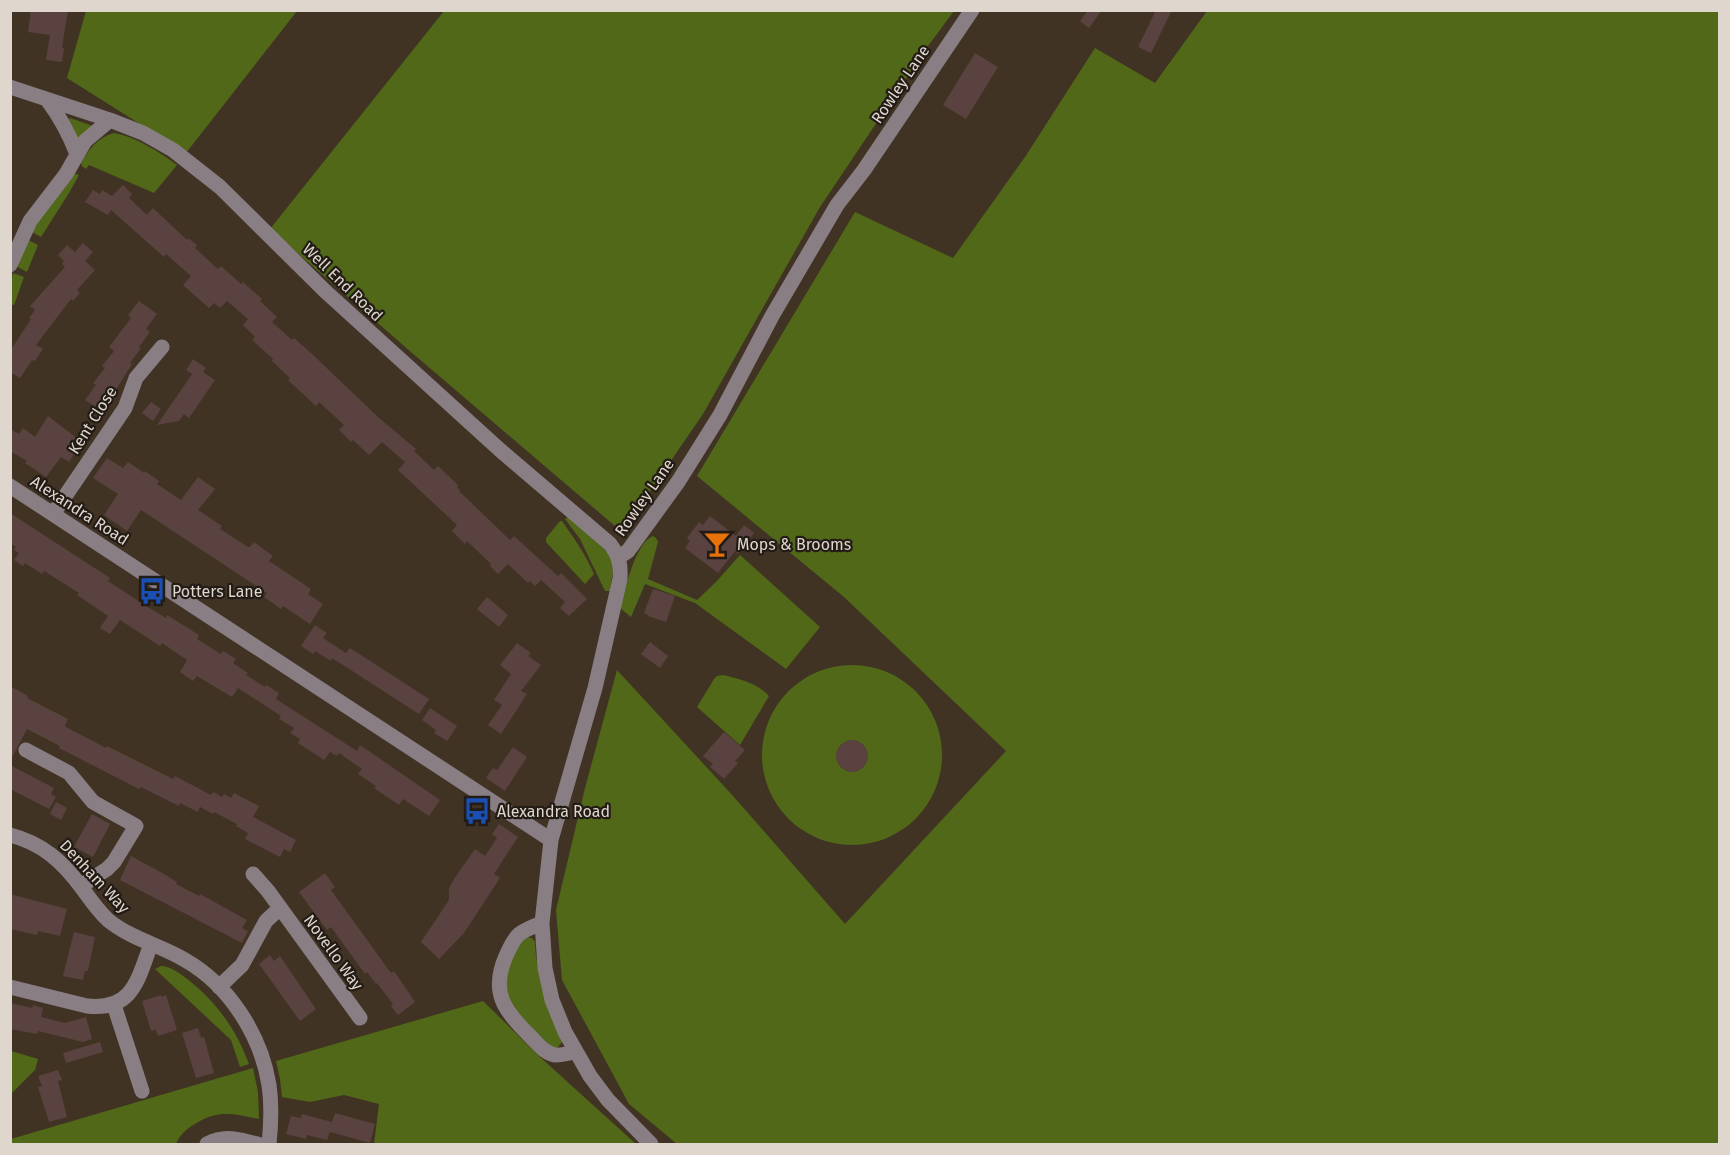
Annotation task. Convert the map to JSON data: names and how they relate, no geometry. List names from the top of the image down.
{
  "streets": {
    "street": [
      "Rowley Lane",
      "Well End Road",
      "Kent Close",
      "Alexandra Road",
      "Denham Way",
      "Novello Way"
    ]
  },
  "crossings": [
    ["Rowley Lane", "Well End Road"],
    ["Rowley Lane", "Alexandra Road"],
    ["Kent Close", "Alexandra Road"],
    ["Denham Way", "Novello Way"]
  ],
  "places": {
    "bar": ["Mops & Brooms"],
    "bus stop": ["Potters Lane", "Alexandra Road"]
  }
}
